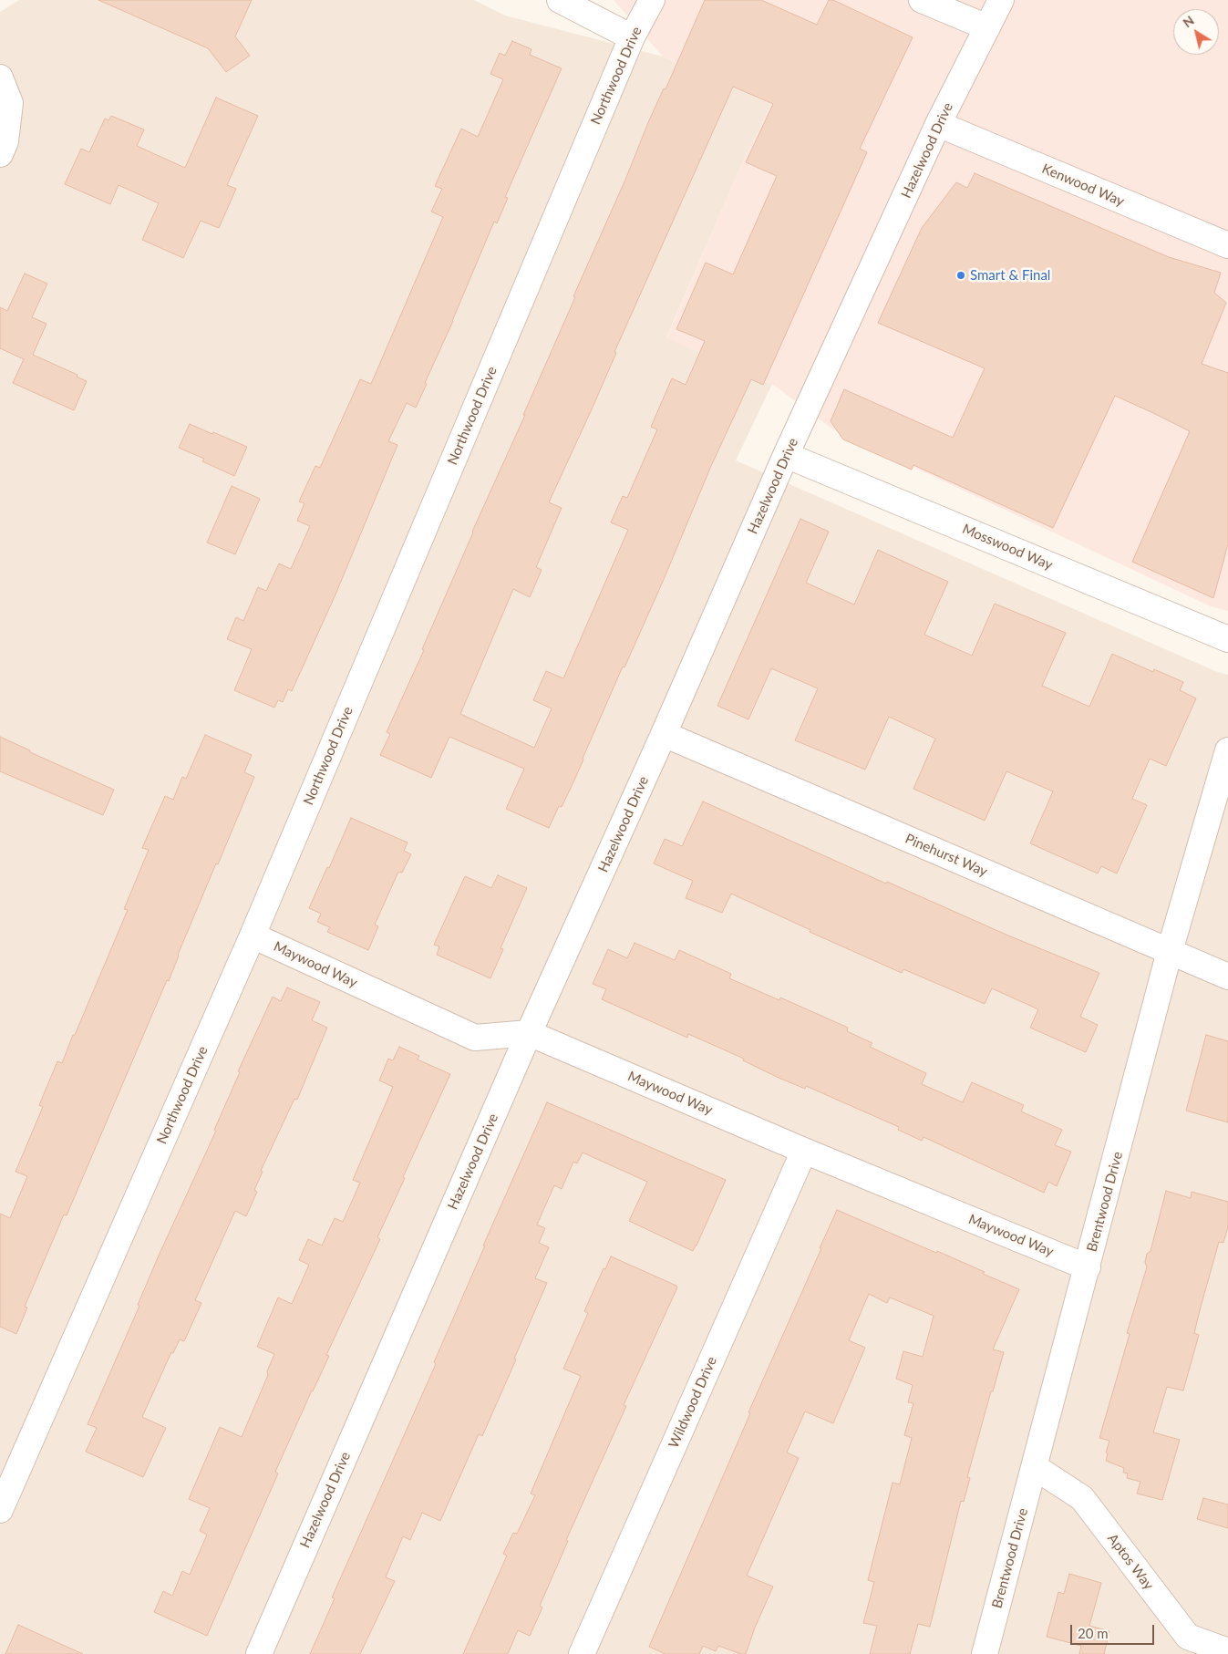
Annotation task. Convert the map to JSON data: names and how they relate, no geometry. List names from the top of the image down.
{
  "streets": {
    "street": [
      "Northwood Drive",
      "Hazelwood Drive",
      "Kenwood Way",
      "Mosswood Way",
      "Pinehurst Way",
      "Maywood Way",
      "Brentwood Drive",
      "Wildwood Drive",
      "Aptos Way"
    ]
  },
  "crossings": [
    ["Northwood Drive", "Maywood Way"],
    ["Hazelwood Drive", "Kenwood Way"],
    ["Hazelwood Drive", "Mosswood Way"],
    ["Hazelwood Drive", "Pinehurst Way"],
    ["Hazelwood Drive", "Maywood Way"],
    ["Pinehurst Way", "Brentwood Drive"],
    ["Maywood Way", "Brentwood Drive"],
    ["Maywood Way", "Wildwood Drive"],
    ["Brentwood Drive", "Aptos Way"]
  ],
  "places": ["Smart & Final"],
  "scale_bar": "20 m",
  "north": "top left"
}
